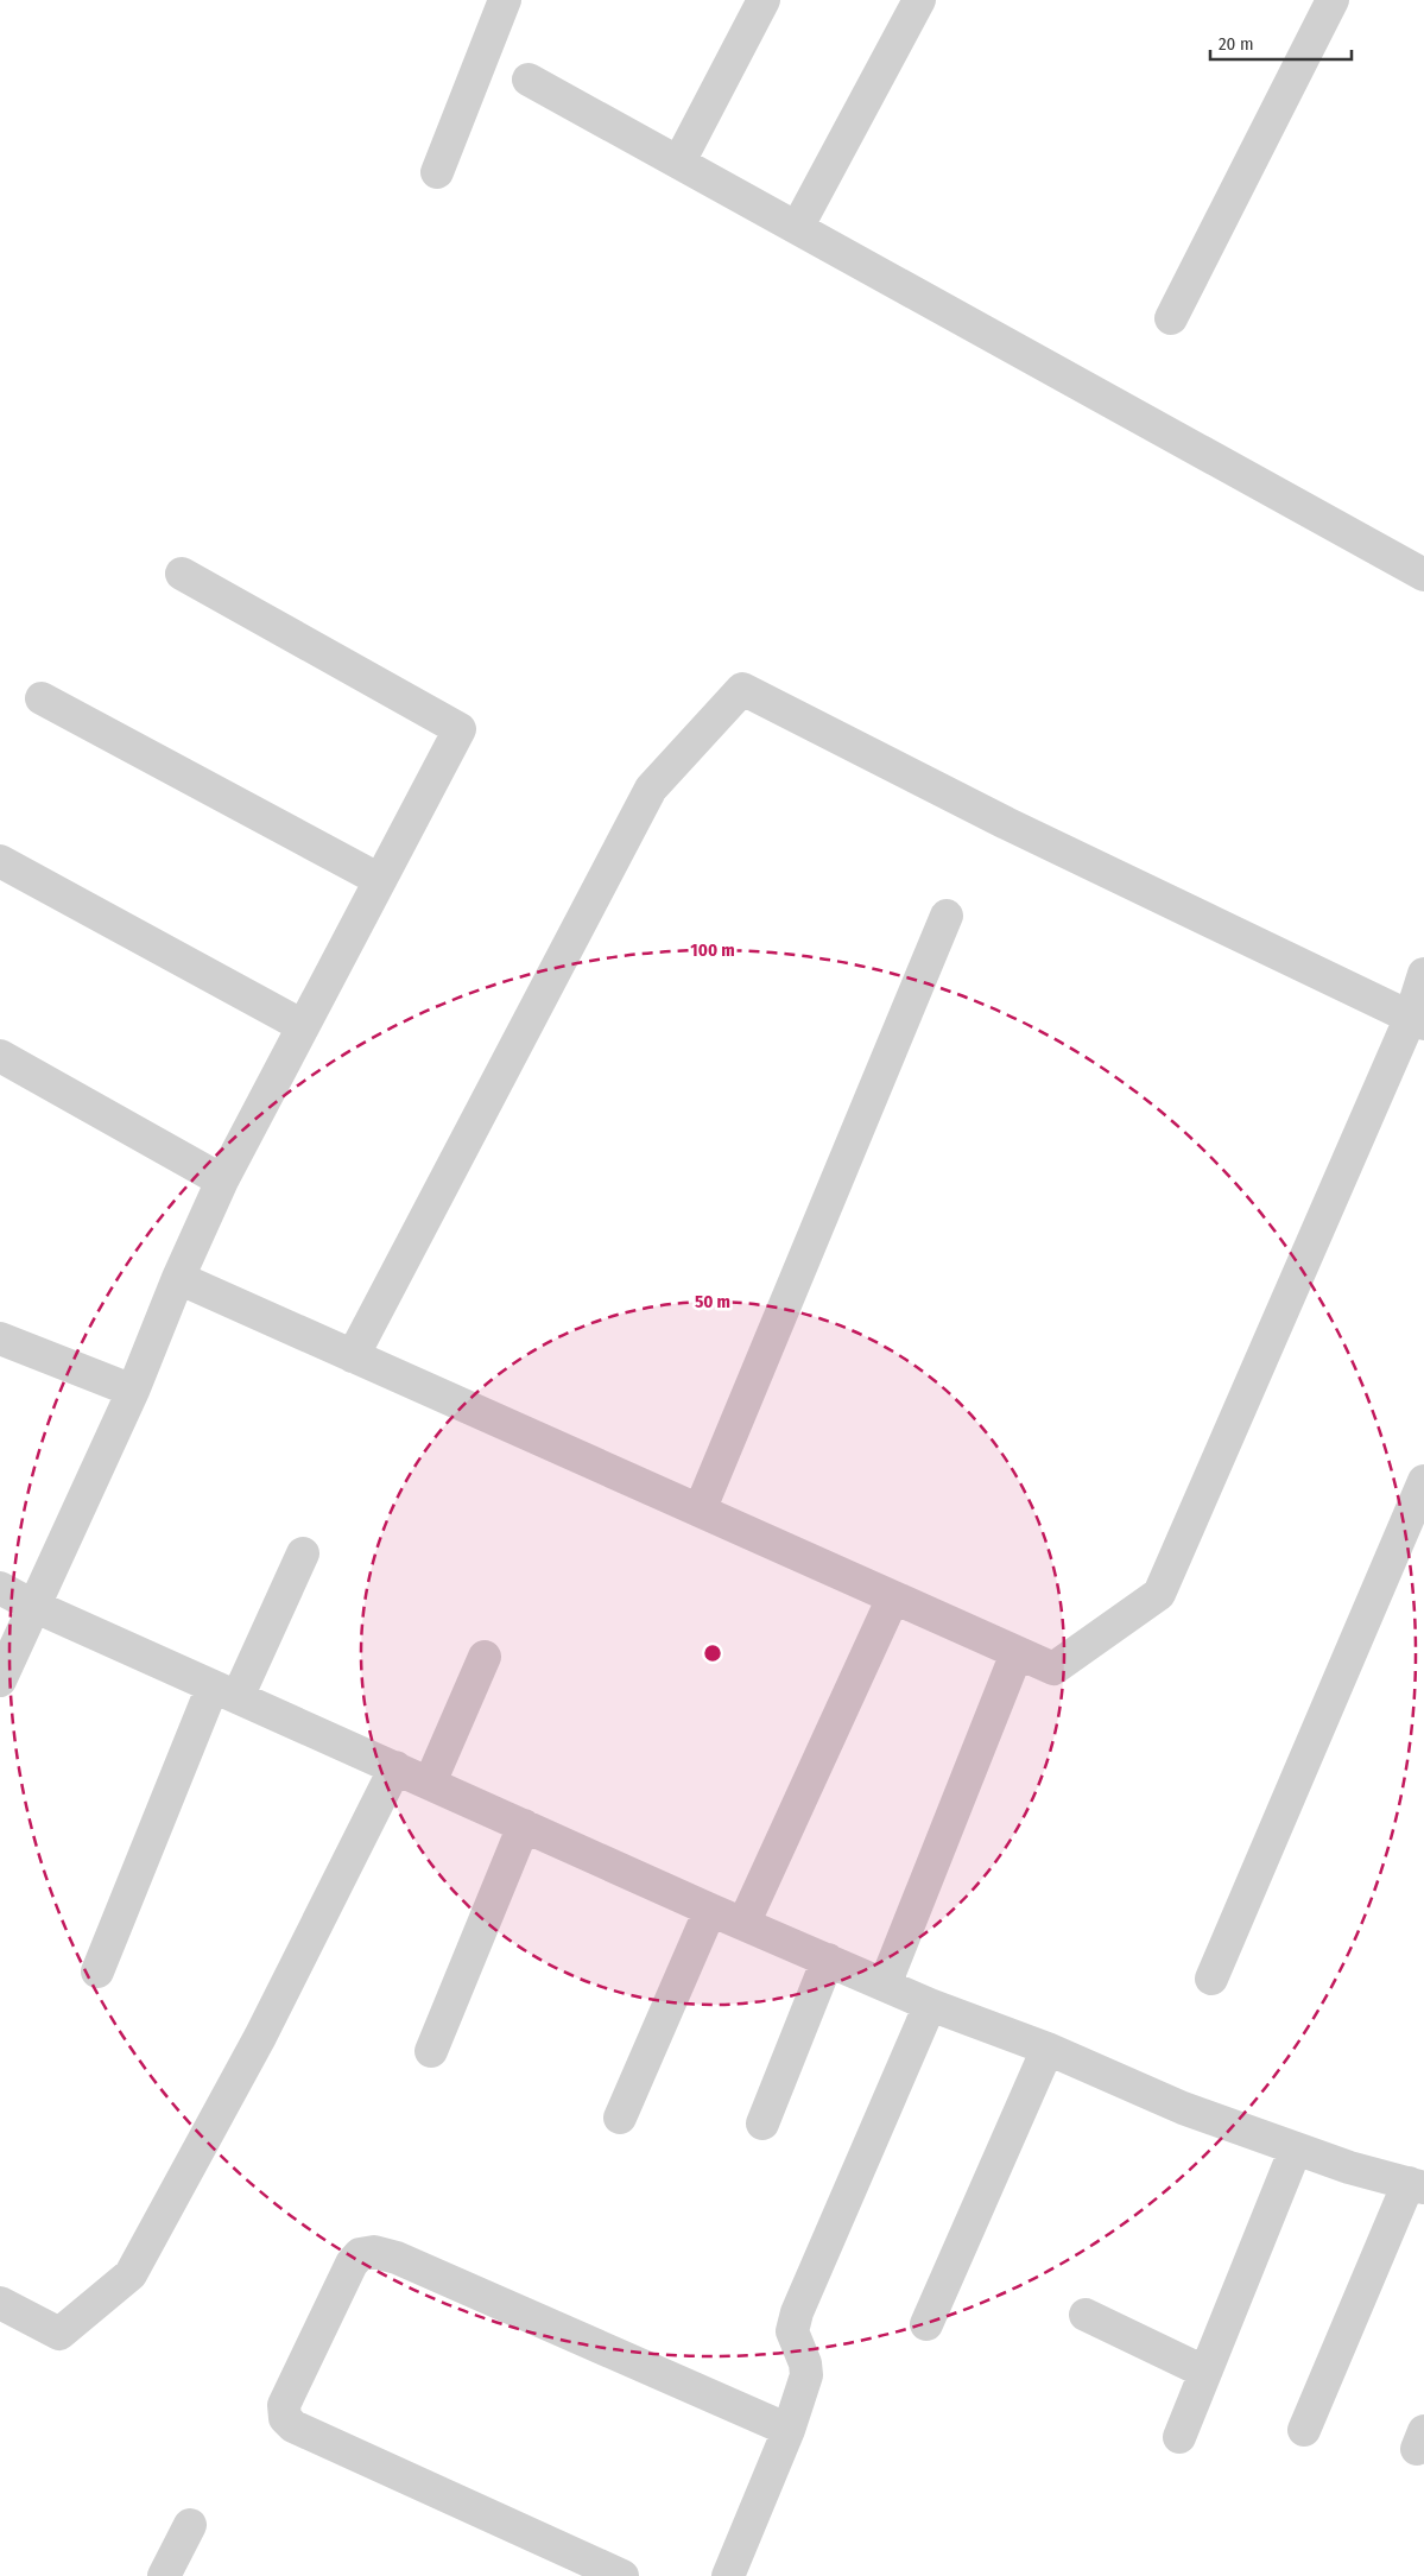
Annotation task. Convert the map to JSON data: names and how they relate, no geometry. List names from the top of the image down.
{
  "scale_bar": "20 m",
  "rings": ["100 m", "50 m"]
}
